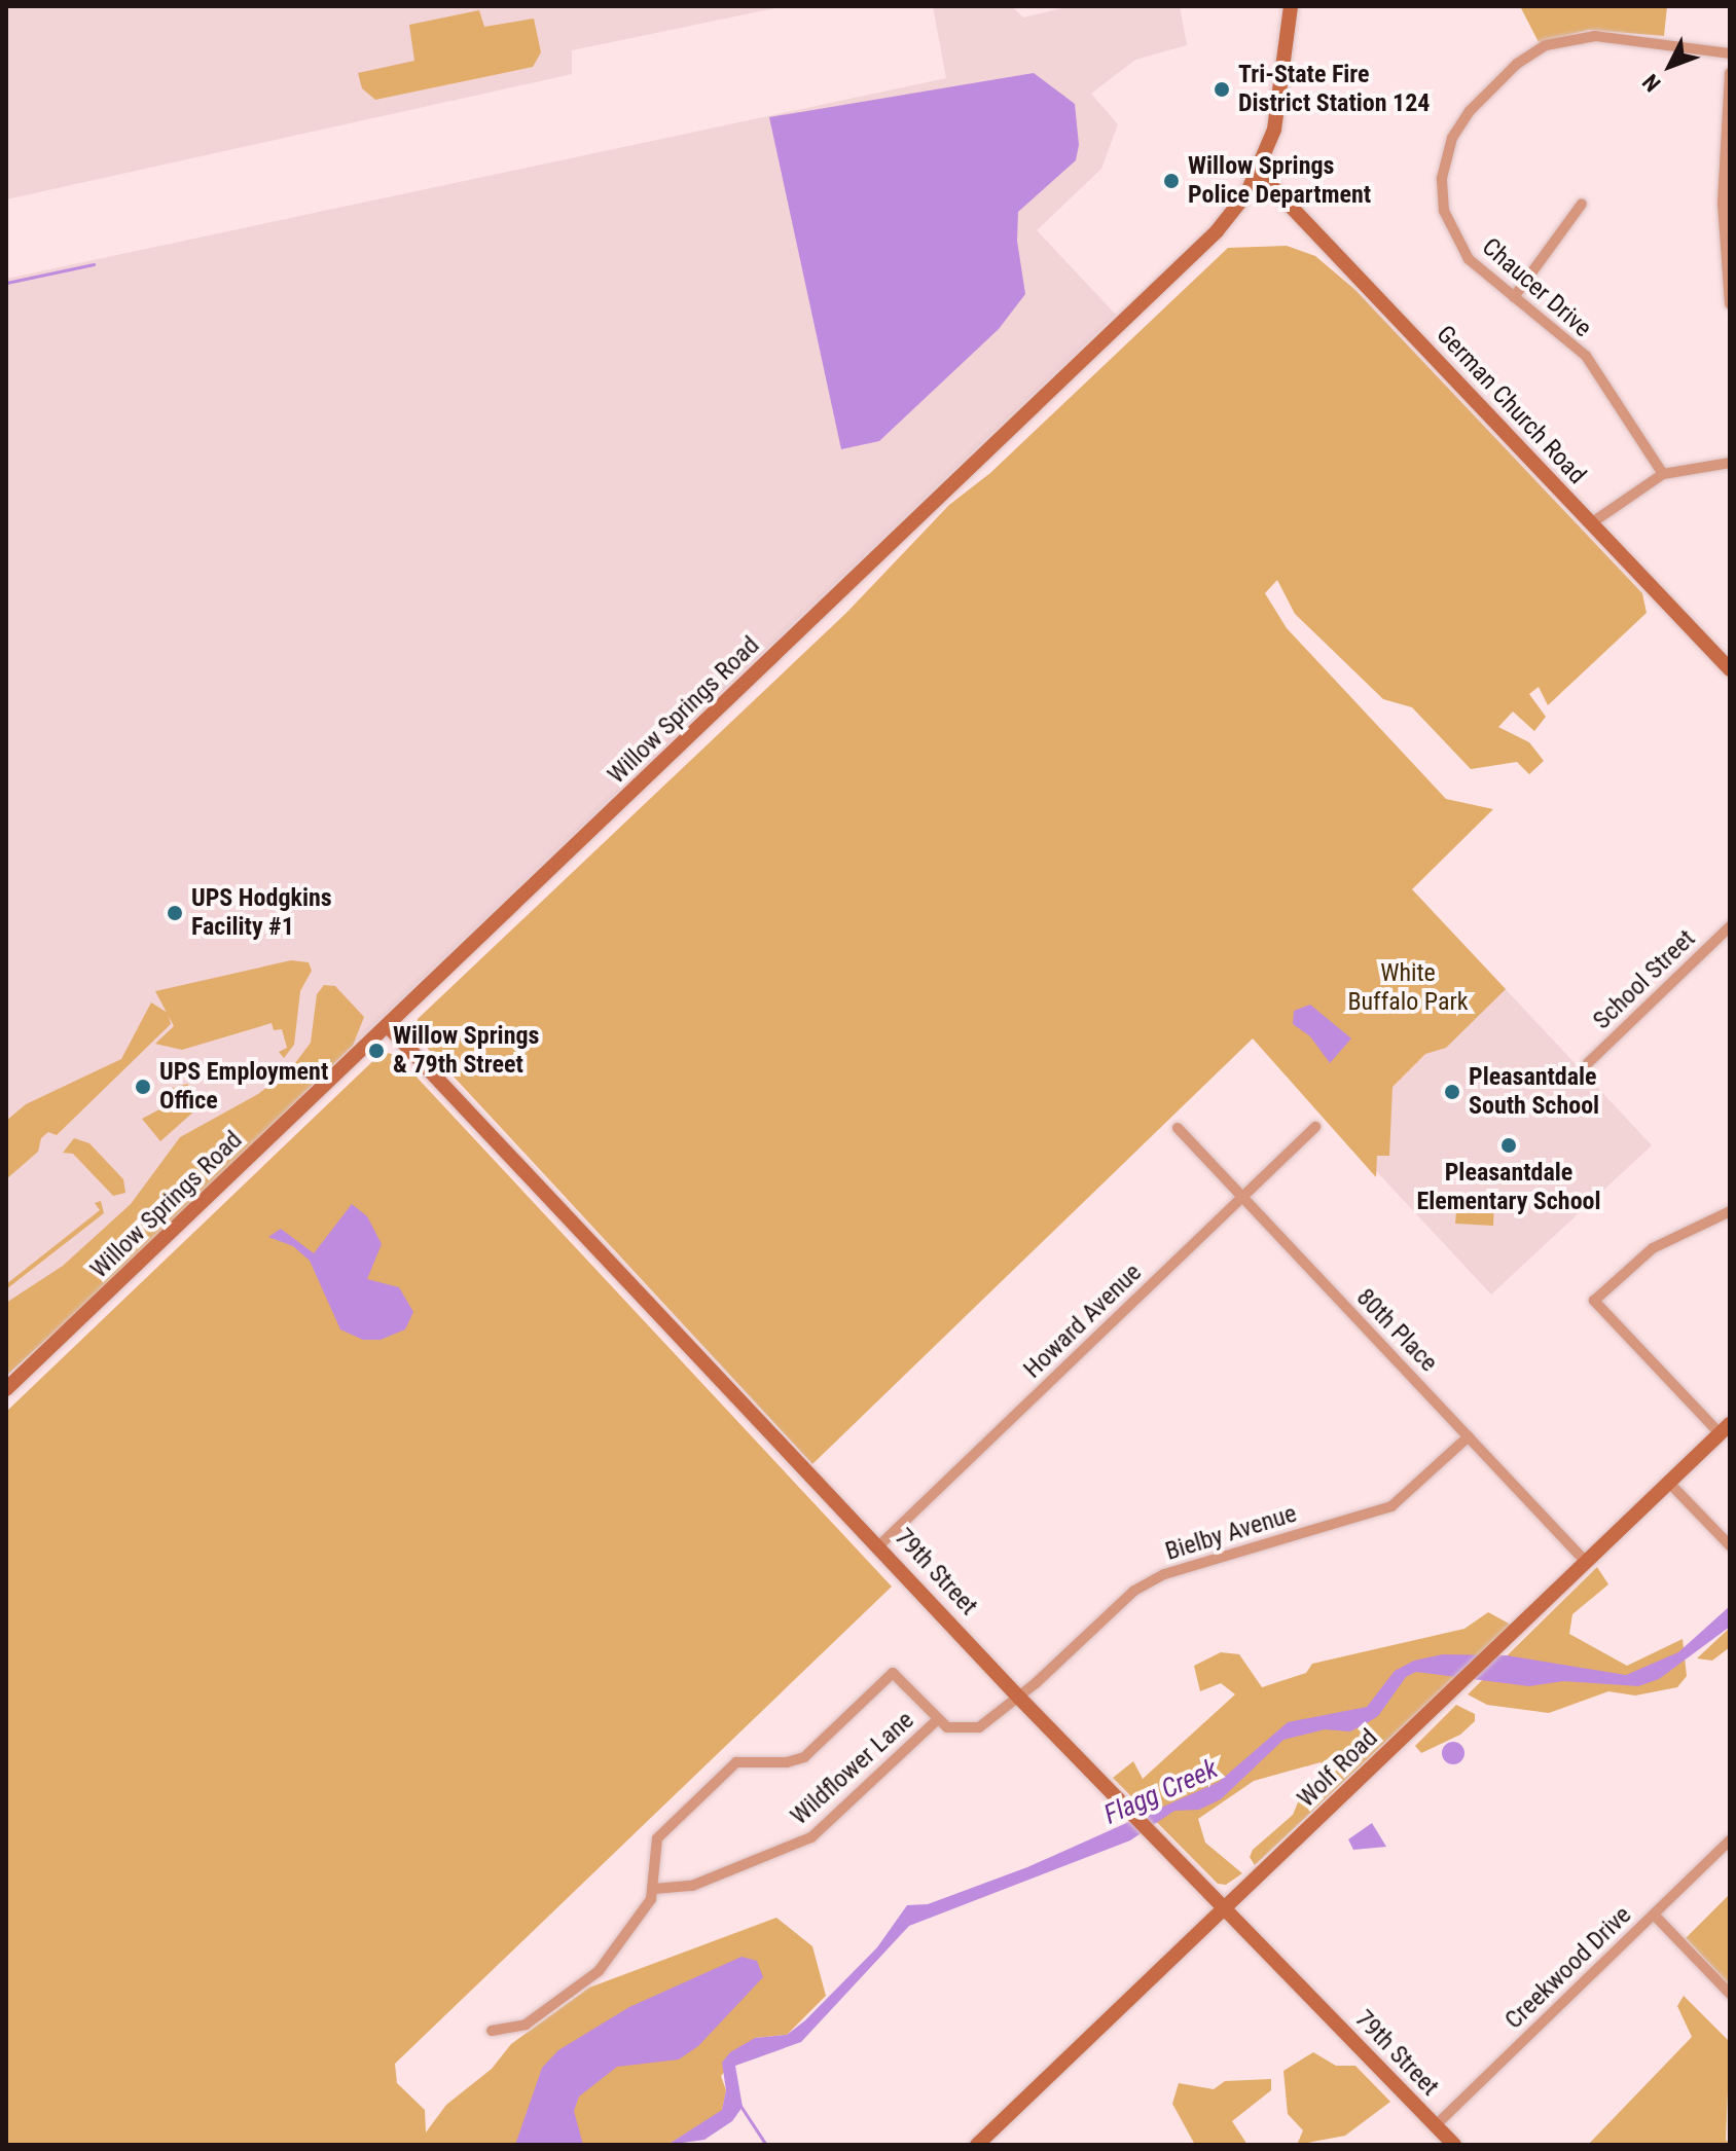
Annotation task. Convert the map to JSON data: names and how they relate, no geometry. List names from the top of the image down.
{
  "streets": {
    "street": [
      "Chaucer Drive",
      "German Church Road",
      "Willow Springs Road",
      "School Street",
      "Howard Avenue",
      "80th Place",
      "Bielby Avenue",
      "79th Street",
      "Wildflower Lane",
      "Wolf Road",
      "Creekwood Drive"
    ]
  },
  "crossings": [
    ["German Church Road", "Willow Springs Road"],
    ["Willow Springs Road", "79th Street"],
    ["Howard Avenue", "80th Place"],
    ["Howard Avenue", "79th Street"],
    ["80th Place", "Bielby Avenue"],
    ["80th Place", "Wolf Road"],
    ["Bielby Avenue", "79th Street"],
    ["Bielby Avenue", "Wildflower Lane"],
    ["79th Street", "Wolf Road"],
    ["79th Street", "Creekwood Drive"]
  ],
  "water": ["Flagg Creek"],
  "parks": ["White Buffalo Park"],
  "places": [
    "Tri-State Fire District Station 124",
    "Willow Springs Police Department",
    "UPS Hodgkins Facility #1",
    "Willow Springs & 79th Street",
    "UPS Employment Office",
    "Pleasantdale South School",
    "Pleasantdale Elementary School"
  ],
  "north": "bottom left"
}
